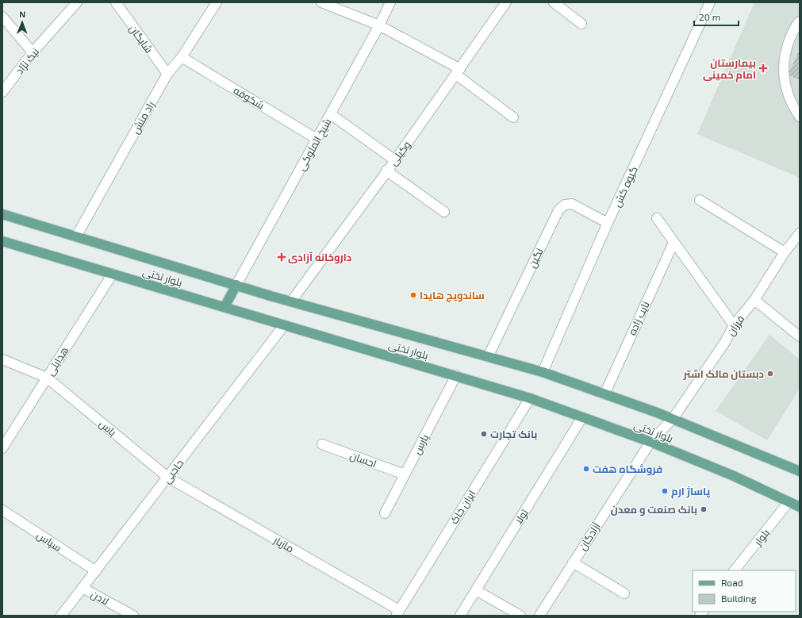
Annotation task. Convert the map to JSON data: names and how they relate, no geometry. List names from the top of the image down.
{
  "streets": {
    "main road": ["بلوار تختی"],
    "street": [
      "شایگان",
      "نیک نژاد",
      "شکوفه",
      "راد منش",
      "شیخ الملوکی",
      "وکیلی",
      "گیوه کش",
      "نگین",
      "نایب زاده",
      "فرزان",
      "هدایتی",
      "یاس",
      "پارس",
      "احسان",
      "حاجبی",
      "ایران خاک",
      "تولا",
      "آزادگان",
      "بلوار",
      "سپاس",
      "مازیار",
      "لادن"
    ]
  },
  "crossings": [
    ["شایگان", "راد منش"],
    ["شکوفه", "راد منش"],
    ["شکوفه", "شیخ الملوکی"],
    ["راد منش", "بلوار تختی"],
    ["شیخ الملوکی", "بلوار تختی"],
    ["وکیلی", "بلوار تختی"],
    ["گیوه کش", "نگین"],
    ["گیوه کش", "بلوار تختی"],
    ["نگین", "بلوار تختی"],
    ["بلوار تختی", "نایب زاده"],
    ["بلوار تختی", "فرزان"],
    ["بلوار تختی", "هدایتی"],
    ["بلوار تختی", "پارس"],
    ["بلوار تختی", "حاجبی"],
    ["بلوار تختی", "ایران خاک"],
    ["بلوار تختی", "تولا"],
    ["بلوار تختی", "آزادگان"],
    ["بلوار تختی", "بلوار"],
    ["فرزان", "آزادگان"],
    ["هدایتی", "یاس"],
    ["یاس", "حاجبی"],
    ["یاس", "مازیار"],
    ["پارس", "احسان"],
    ["حاجبی", "سپاس"],
    ["حاجبی", "مازیار"],
    ["حاجبی", "لادن"],
    ["ایران خاک", "مازیار"]
  ],
  "places": {
    "health": ["بیمارستان امام خمینی", "داروخانه آزادی"],
    "other": [
      "ساندویچ هایدا",
      "دبستان مالک اشتر",
      "بانک تجارت",
      "فروشگاه هفت",
      "پاساژ ارم",
      "بانک صنعت و معدن"
    ]
  },
  "legend": ["Road", "Building"],
  "scale_bar": "20 m",
  "north": "top"
}
